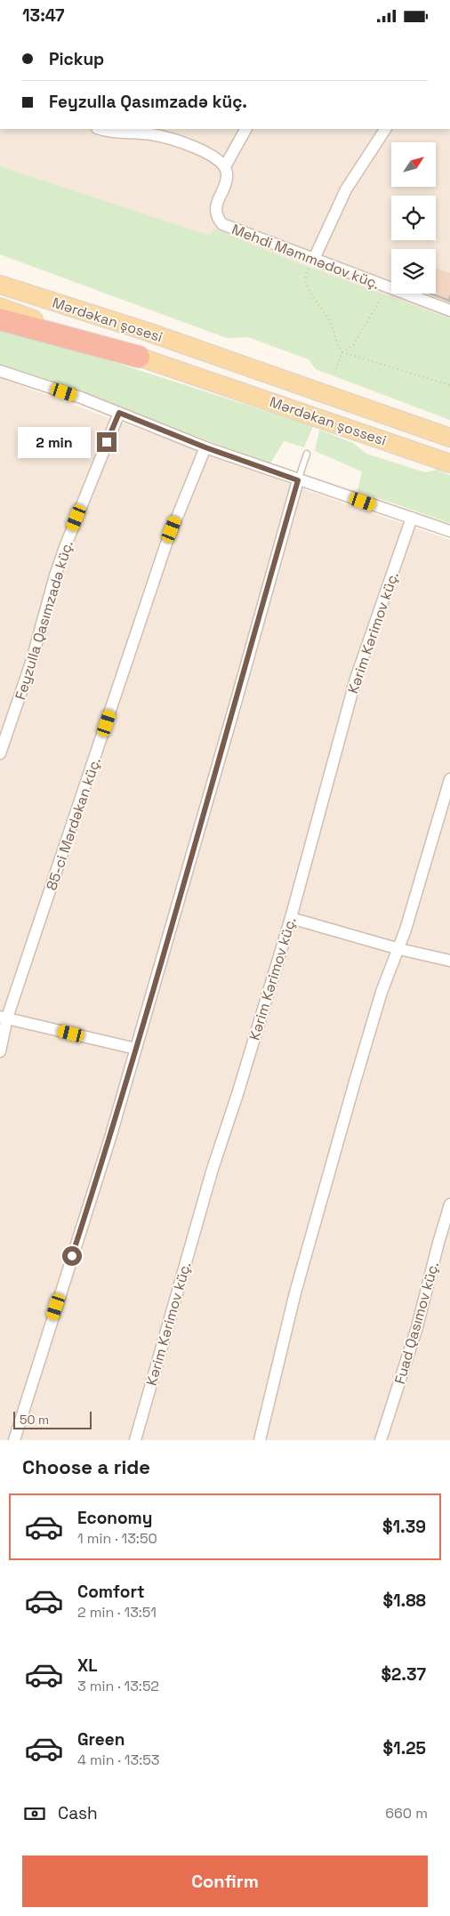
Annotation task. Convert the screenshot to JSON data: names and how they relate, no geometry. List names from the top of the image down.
{
  "streets": {
    "main road": ["Mərdəkan şosesi", "Mərdəkan şossesi"],
    "street": [
      "Mehdi Məmmədov küç.",
      "Feyzulla Qasımzadə küç.",
      "Kərim Kərimov küç.",
      "85-ci Mərdəkan küç.",
      "Fuad Qasımov küç."
    ]
  },
  "crossings": [
    ["Mərdəkan şosesi", "Mərdəkan şossesi"]
  ],
  "scale_bar": "50 m",
  "north": "top right",
  "page": {
    "status": "13:47",
    "banner": ["Pickup", "Feyzulla Qasımzadə küç."],
    "bubble": "2 min",
    "scale": "50 m",
    "heading": "Choose a ride",
    "list": [
      {
        "name": "Economy",
        "note": "1 min · 13:50",
        "value": "$1.39"
      },
      {
        "name": "Comfort",
        "note": "2 min · 13:51",
        "value": "$1.88"
      },
      {
        "name": "XL",
        "note": "3 min · 13:52",
        "value": "$2.37"
      },
      {
        "name": "Green",
        "note": "4 min · 13:53",
        "value": "$1.25"
      }
    ],
    "pay": ["Cash", "660 m"],
    "buttons": "Confirm"
  }
}
